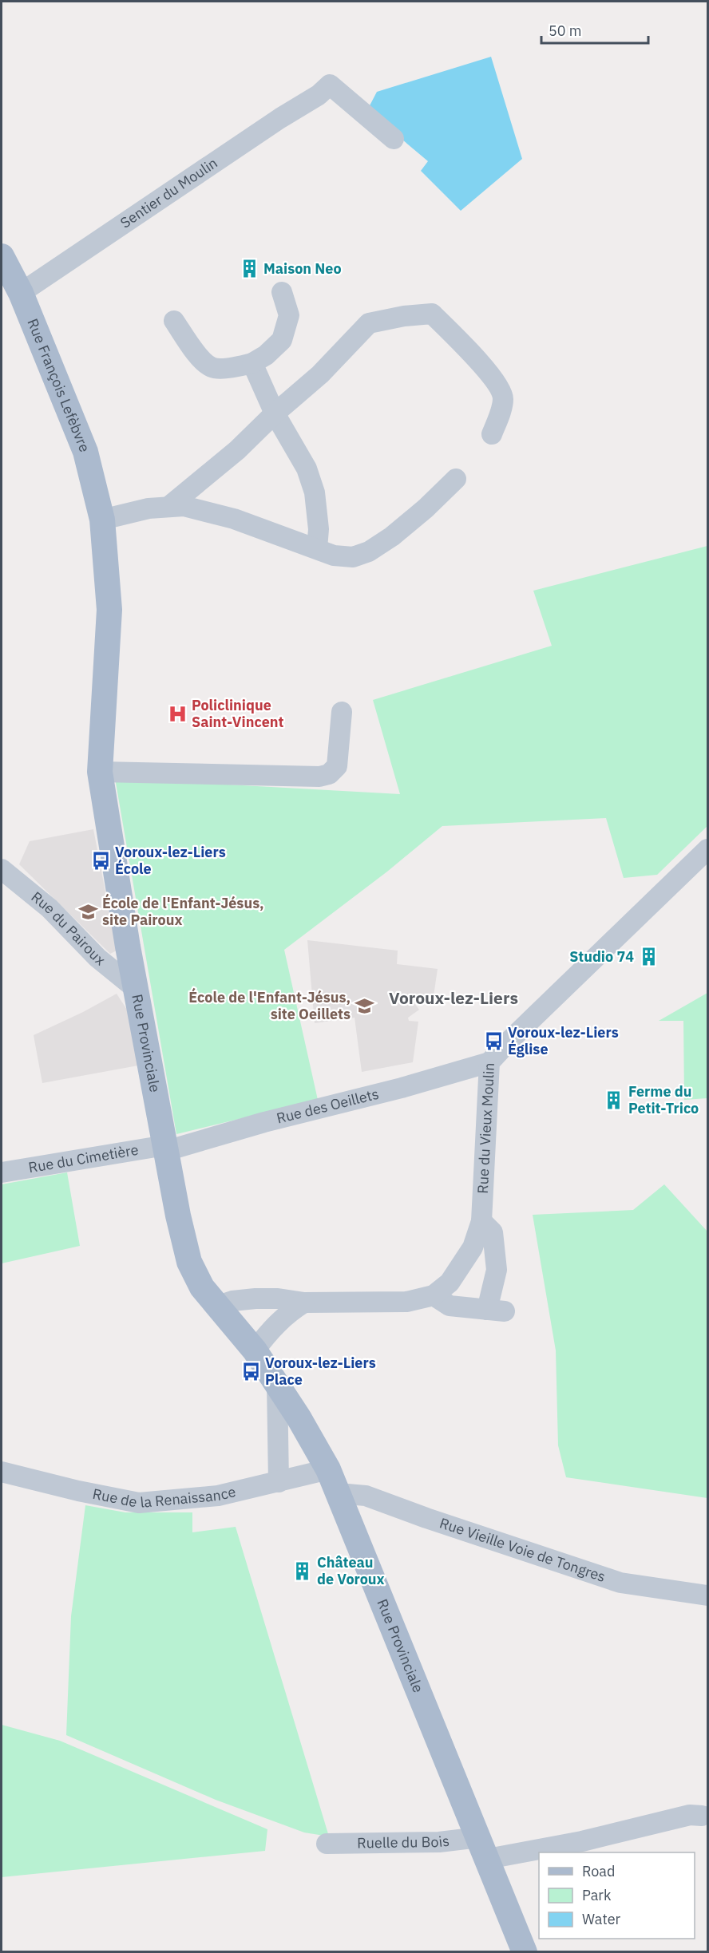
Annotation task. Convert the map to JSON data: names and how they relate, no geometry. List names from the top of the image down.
{
  "streets": {
    "main road": ["Rue François Lefèbvre", "Rue Provinciale"],
    "street": [
      "Sentier du Moulin",
      "Rue du Pairoux",
      "Rue des Oeillets",
      "Rue du Vieux Moulin",
      "Rue du Cimetière",
      "Rue de la Renaissance",
      "Rue Vieille Voie de Tongres",
      "Ruelle du Bois"
    ]
  },
  "crossings": [
    ["Sentier du Moulin", "Rue François Lefèbvre"],
    ["Rue François Lefèbvre", "Rue Provinciale"],
    ["Rue du Pairoux", "Rue Provinciale"],
    ["Rue Provinciale", "Rue des Oeillets"],
    ["Rue Provinciale", "Rue du Vieux Moulin"],
    ["Rue Provinciale", "Rue du Cimetière"],
    ["Rue Provinciale", "Rue de la Renaissance"],
    ["Rue Provinciale", "Rue Vieille Voie de Tongres"],
    ["Rue Provinciale", "Ruelle du Bois"],
    ["Rue des Oeillets", "Rue du Vieux Moulin"],
    ["Rue des Oeillets", "Rue du Cimetière"]
  ],
  "districts": ["Voroux-lez-Liers"],
  "places": {
    "building": [
      "Maison Neo",
      "Studio 74",
      "Ferme du Petit-Trico",
      "Château de Voroux"
    ],
    "hospital": ["Policlinique Saint-Vincent"],
    "bus stop": ["Voroux-lez-Liers École", "Voroux-lez-Liers Église", "Voroux-lez-Liers Place"],
    "school or university": ["École de l'Enfant-Jésus, site Pairoux", "École de l'Enfant-Jésus, site Oeillets"]
  },
  "legend": ["Road", "Park", "Water"],
  "scale_bar": "50 m"
}
